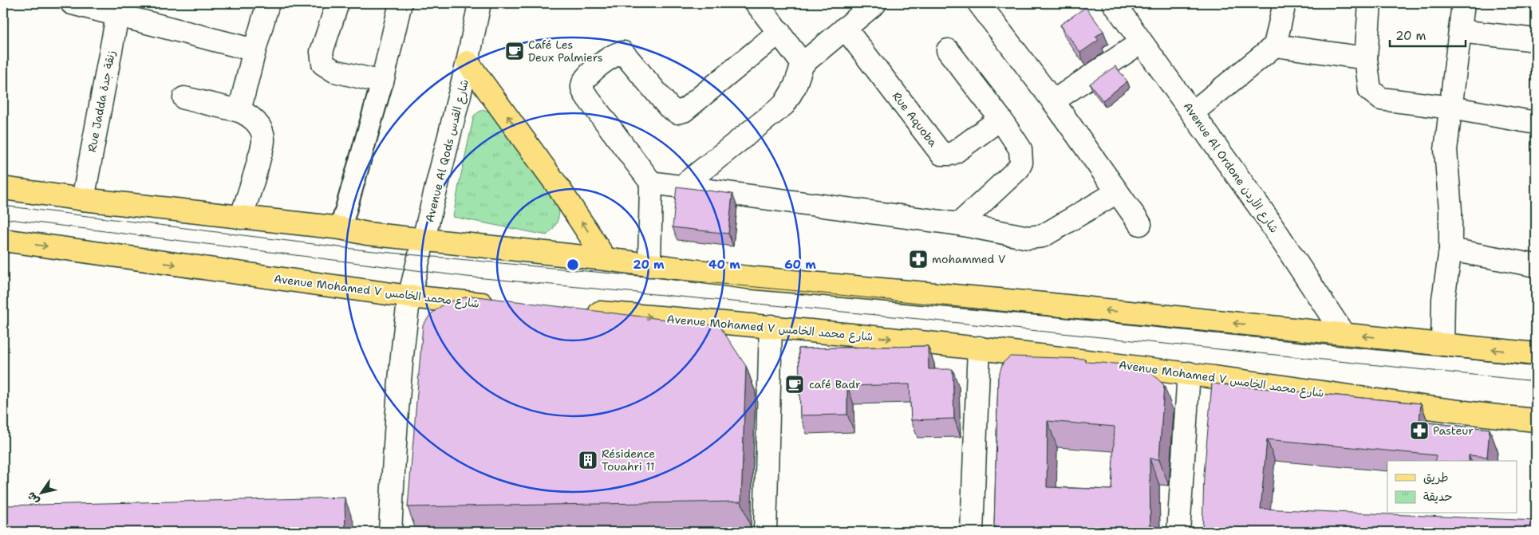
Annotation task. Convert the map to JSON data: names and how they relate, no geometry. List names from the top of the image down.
{
  "streets": {
    "main road": ["Avenue Mohamed V شارع محمد الخامس"],
    "street": [
      "Rue Jadda زنقة جدة",
      "Rue Aquoba",
      "Avenue Al Qods شارع القدس",
      "Avenue Al Ordone شارع الأردن"
    ]
  },
  "crossings": [
    ["Avenue Al Qods شارع القدس", "Avenue Mohamed V شارع محمد الخامس"]
  ],
  "places": {
    "cafe": ["Café Les Deux Palmiers", "café Badr"],
    "pharmacy": ["mohammed V", "Pasteur"],
    "building": ["Résidence Touahri 11"]
  },
  "legend": ["طريق", "حديقة"],
  "scale_bar": "20 m",
  "north": "bottom left",
  "rings": ["20 m", "40 m", "60 m"]
}
